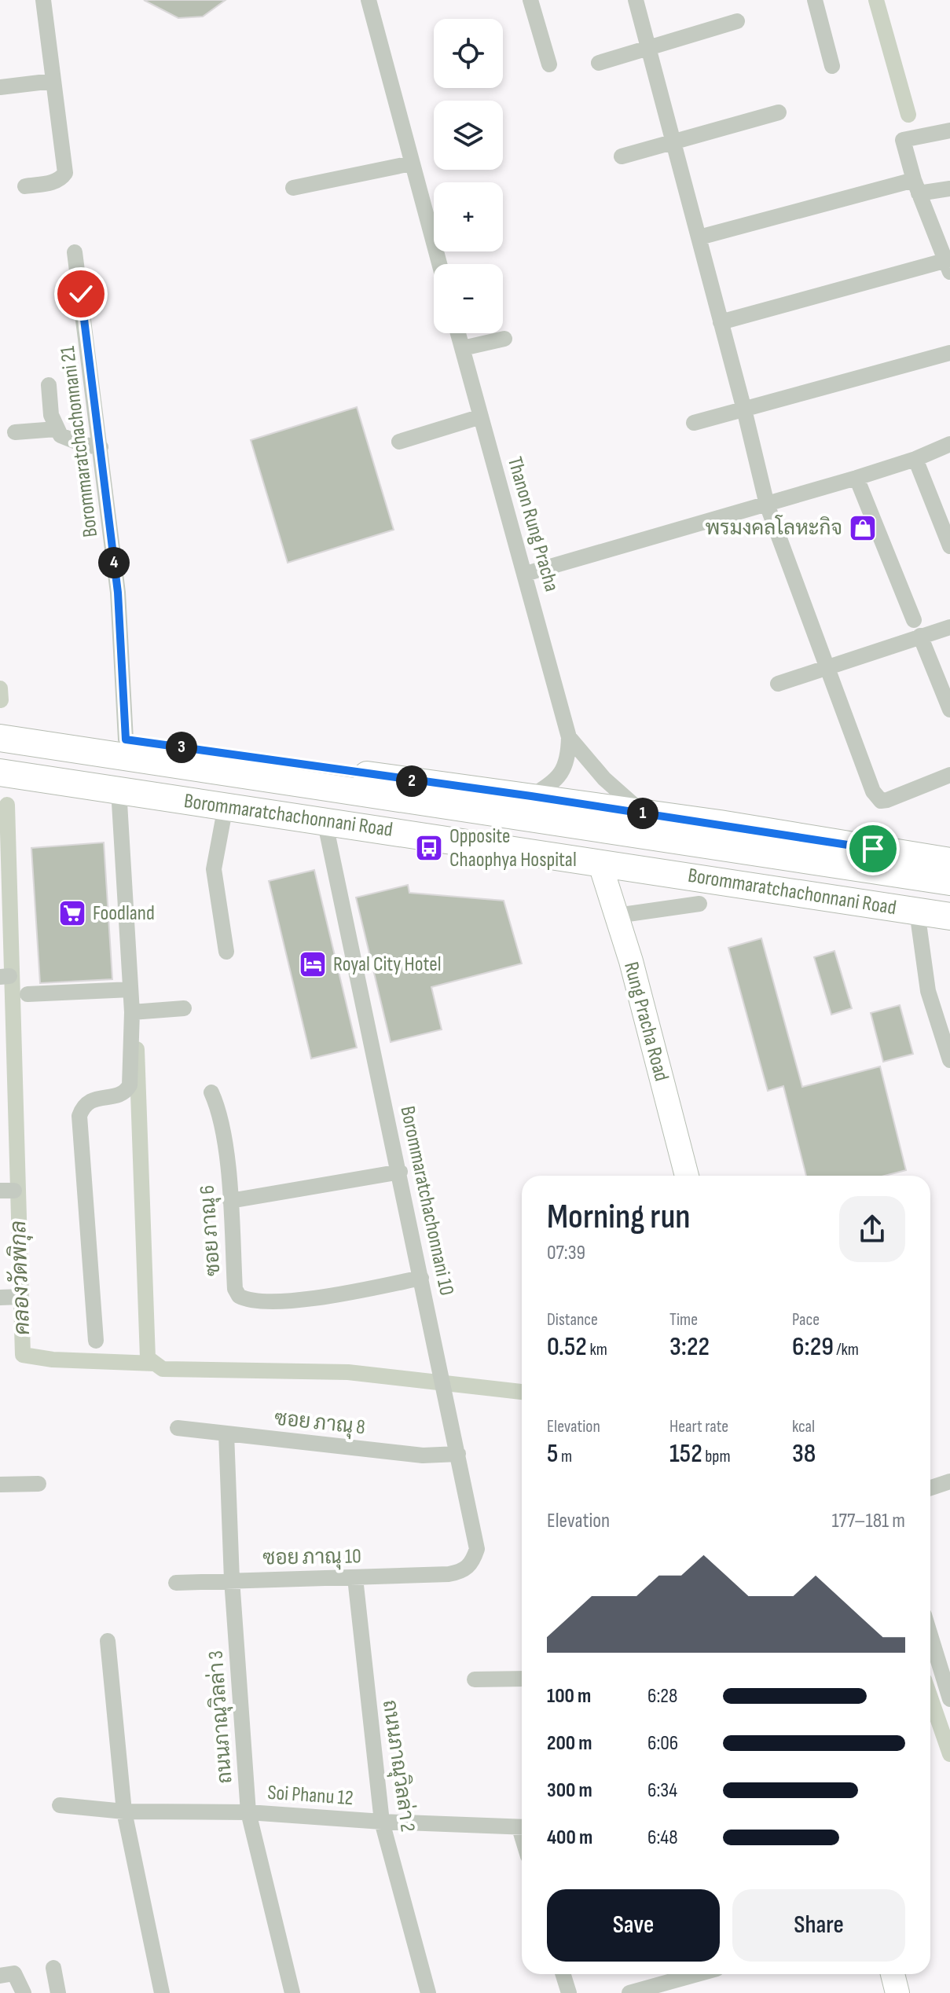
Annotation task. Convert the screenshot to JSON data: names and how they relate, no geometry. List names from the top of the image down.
{
  "streets": {
    "main road": ["Borommaratchachonnani Road"],
    "street": [
      "Borommaratchachonnani 21",
      "Thanon Rung Pracha",
      "Rung Pracha Road",
      "Borommaratchachonnani 10",
      "ซอย ภาณุ 6",
      "ซอย ภาณุ 8",
      "ซอย ภาณุ 10",
      "ถนนภาณุวิลล่า 3",
      "ถนนภาณุวิลล่า 2",
      "Soi Phanu 12"
    ]
  },
  "crossings": [
    ["Borommaratchachonnani Road", "Rung Pracha Road"],
    ["Borommaratchachonnani Road", "Borommaratchachonnani 10"],
    ["Borommaratchachonnani 10", "ซอย ภาณุ 6"],
    ["Borommaratchachonnani 10", "ซอย ภาณุ 8"],
    ["Borommaratchachonnani 10", "ซอย ภาณุ 10"],
    ["ซอย ภาณุ 8", "ถนนภาณุวิลล่า 3"],
    ["ซอย ภาณุ 10", "ถนนภาณุวิลล่า 3"],
    ["ซอย ภาณุ 10", "ถนนภาณุวิลล่า 2"],
    ["ถนนภาณุวิลล่า 3", "Soi Phanu 12"],
    ["ถนนภาณุวิลล่า 2", "Soi Phanu 12"]
  ],
  "water": ["คลองวัดพิกุล"],
  "places": {
    "shop": ["พรมงคลโลหะกิจ"],
    "bus stop": ["Opposite Chaophya Hospital"],
    "supermarket": ["Foodland"],
    "hotel": ["Royal City Hotel"]
  },
  "page": {
    "map_buttons": ["+", "−"],
    "pins": [
      "4",
      "3",
      "2",
      "1"
    ],
    "heading": ["Morning run", "07:39"],
    "stats": [
      ["Distance", "0.52 km"],
      ["Time", "3:22"],
      ["Pace", "6:29 /km"],
      ["Elevation", "5 m"],
      ["Heart rate", "152 bpm"],
      ["kcal", "38"]
    ],
    "chart": ["Elevation", "177–181 m"],
    "list": [
      {
        "name": "100 m",
        "note": "6:28"
      },
      {
        "name": "200 m",
        "note": "6:06"
      },
      {
        "name": "300 m",
        "note": "6:34"
      },
      {
        "name": "400 m",
        "note": "6:48"
      }
    ],
    "buttons": ["Save", "Share"]
  }
}
